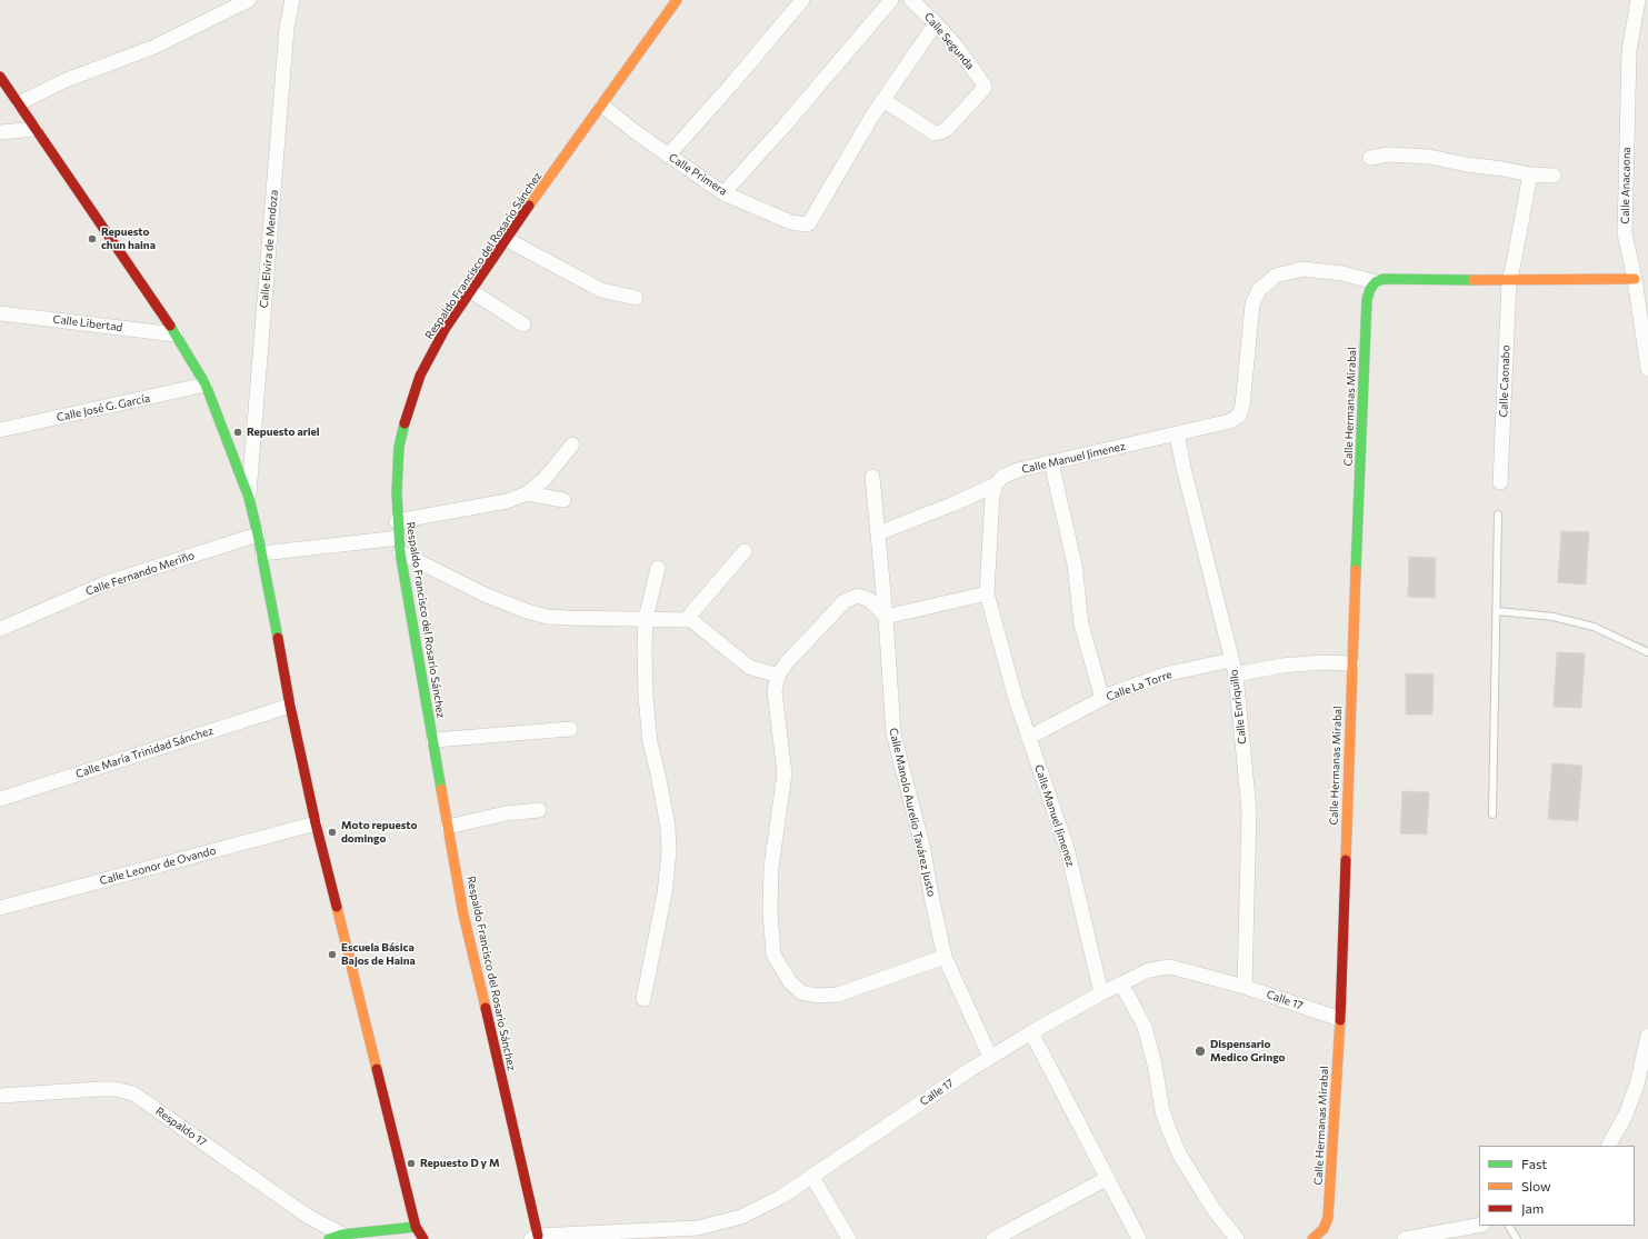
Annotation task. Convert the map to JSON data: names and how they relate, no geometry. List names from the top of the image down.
{
  "streets": {
    "street": [
      "Calle Segunda",
      "Calle Primera",
      "Calle Anacaona",
      "Calle Elvira de Mendoza",
      "Respaldo Francisco del Rosario Sánchez",
      "Calle Libertad",
      "Calle Caonabo",
      "Calle Hermanas Mirabal",
      "Calle José G. García",
      "Calle Manuel Jimenez",
      "Calle Fernando Meriño",
      "Calle La Torre",
      "Calle Enriquillo",
      "Calle María Trinidad Sánchez",
      "Calle Manolo Aurelio Tavárez Justo",
      "Calle Leonor de Ovando",
      "Calle 17",
      "Respaldo 17"
    ]
  },
  "crossings": [
    ["Calle Segunda", "Calle Primera"],
    ["Calle Primera", "Respaldo Francisco del Rosario Sánchez"],
    ["Respaldo Francisco del Rosario Sánchez", "Calle 17"],
    ["Calle Hermanas Mirabal", "Calle Manuel Jimenez"],
    ["Calle Hermanas Mirabal", "Calle 17"],
    ["Calle Manuel Jimenez", "Calle La Torre"],
    ["Calle Manuel Jimenez", "Calle Enriquillo"],
    ["Calle Manuel Jimenez", "Calle 17"],
    ["Calle La Torre", "Calle Enriquillo"],
    ["Calle Enriquillo", "Calle 17"],
    ["Calle Manolo Aurelio Tavárez Justo", "Calle 17"]
  ],
  "places": [
    "Repuesto chun haina",
    "Repuesto ariel",
    "Moto repuesto domingo",
    "Escuela Básica Bajos de Haina",
    "Dispensario Medico Gringo",
    "Repuesto D y M"
  ],
  "legend": ["Fast", "Slow", "Jam"]
}
